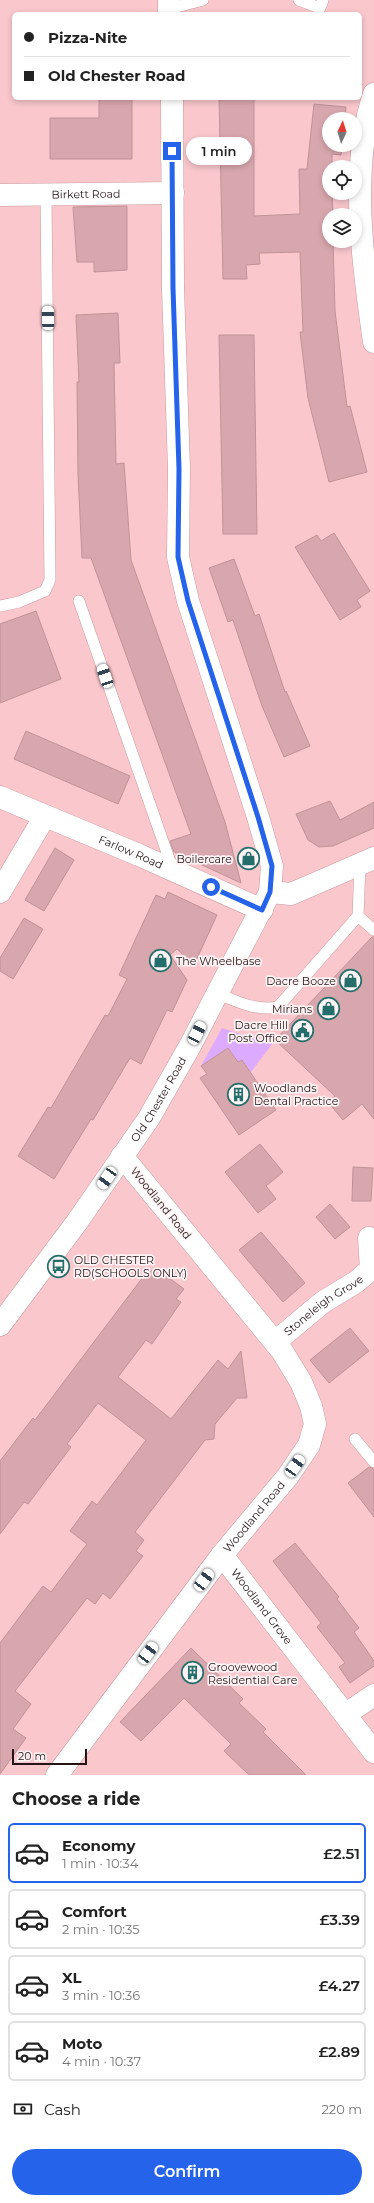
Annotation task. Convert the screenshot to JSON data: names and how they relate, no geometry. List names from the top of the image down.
{
  "streets": {
    "street": [
      "Birkett Road",
      "Farlow Road",
      "Old Chester Road",
      "Woodland Road",
      "Stoneleigh Grove",
      "Woodland Grove"
    ]
  },
  "crossings": [
    ["Birkett Road", "Old Chester Road"],
    ["Farlow Road", "Old Chester Road"],
    ["Old Chester Road", "Woodland Road"],
    ["Woodland Road", "Stoneleigh Grove"],
    ["Woodland Road", "Woodland Grove"]
  ],
  "places": {
    "shop": [
      "Boilercare",
      "The Wheelbase",
      "Dacre Booze",
      "Mirians"
    ],
    "public building": ["Dacre Hill Post Office"],
    "building": ["Woodlands Dental Practice", "Groovewood Residential Care"],
    "bus stop": ["OLD CHESTER RD(SCHOOLS ONLY)"]
  },
  "scale_bar": "20 m",
  "north": "top",
  "page": {
    "banner": ["Pizza-Nite", "Old Chester Road"],
    "bubble": "1 min",
    "scale": "20 m",
    "heading": "Choose a ride",
    "list": [
      {
        "name": "Economy",
        "note": "1 min · 10:34",
        "value": "£2.51"
      },
      {
        "name": "Comfort",
        "note": "2 min · 10:35",
        "value": "£3.39"
      },
      {
        "name": "XL",
        "note": "3 min · 10:36",
        "value": "£4.27"
      },
      {
        "name": "Moto",
        "note": "4 min · 10:37",
        "value": "£2.89"
      }
    ],
    "pay": ["Cash", "220 m"],
    "buttons": "Confirm"
  }
}
